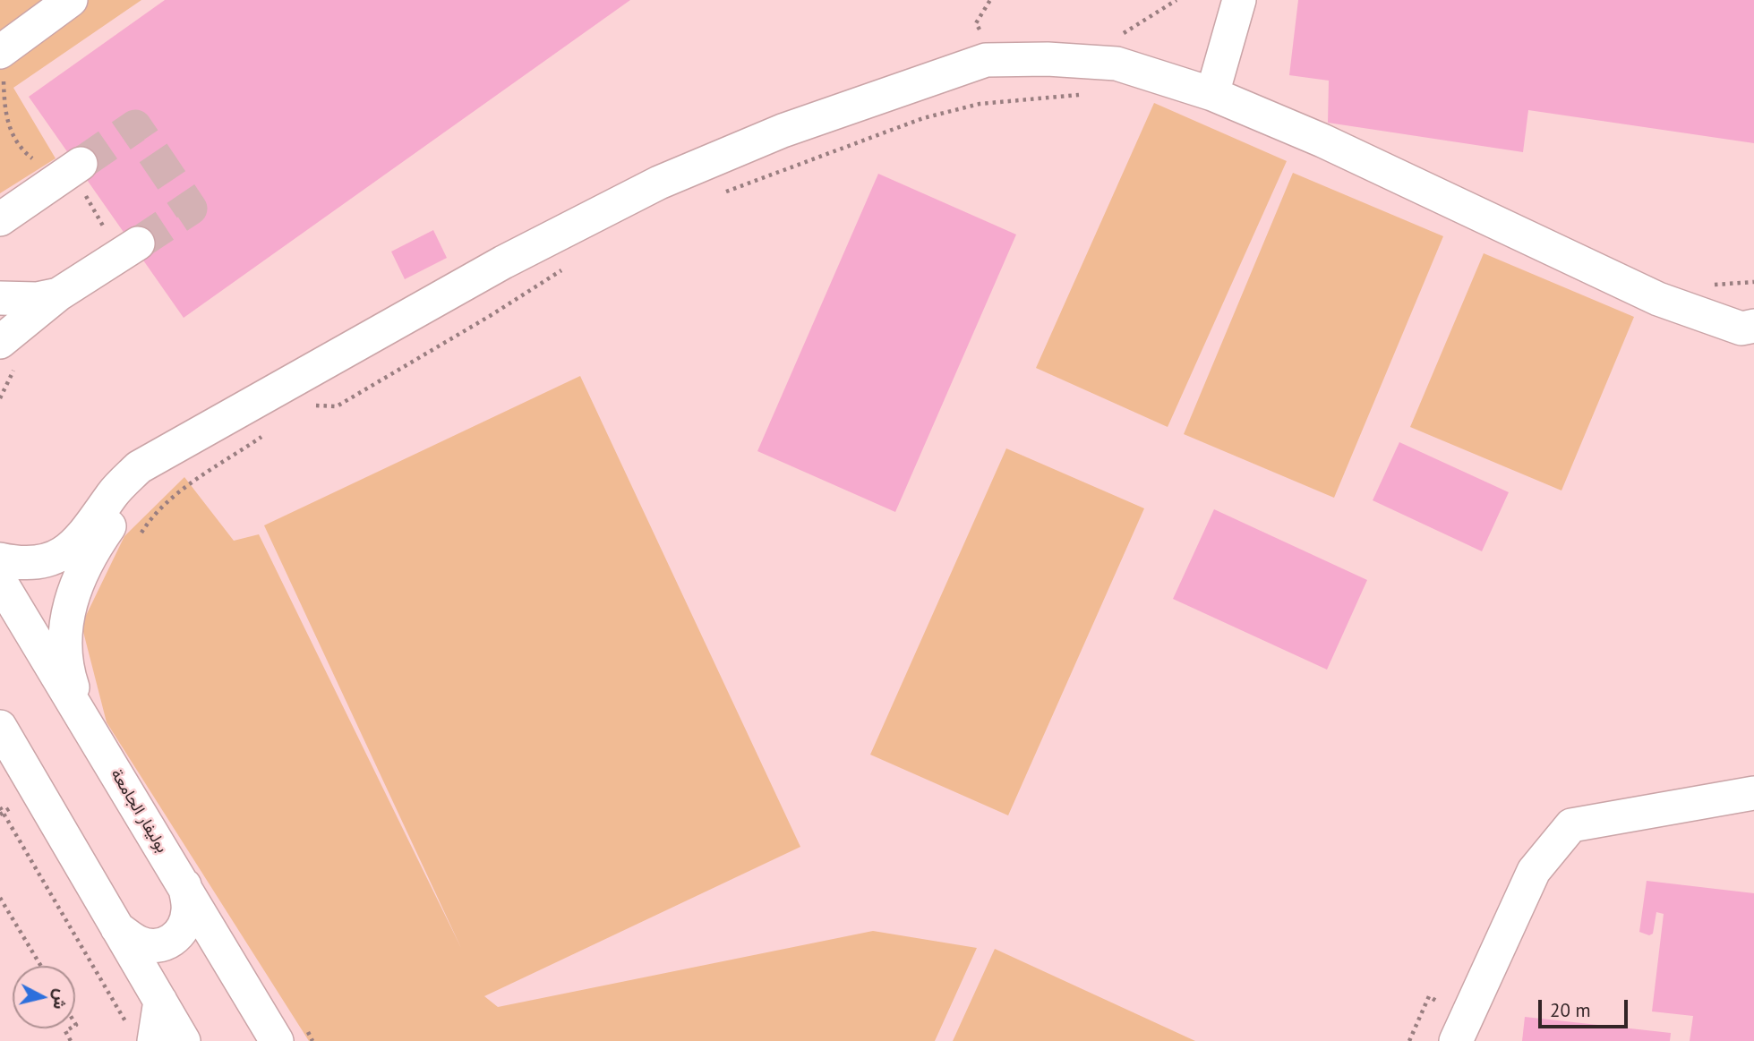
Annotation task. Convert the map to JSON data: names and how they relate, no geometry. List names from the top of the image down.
{
  "streets": {
    "street": ["بوليفار الجامعة"]
  },
  "scale_bar": "20 m",
  "north": "right"
}
